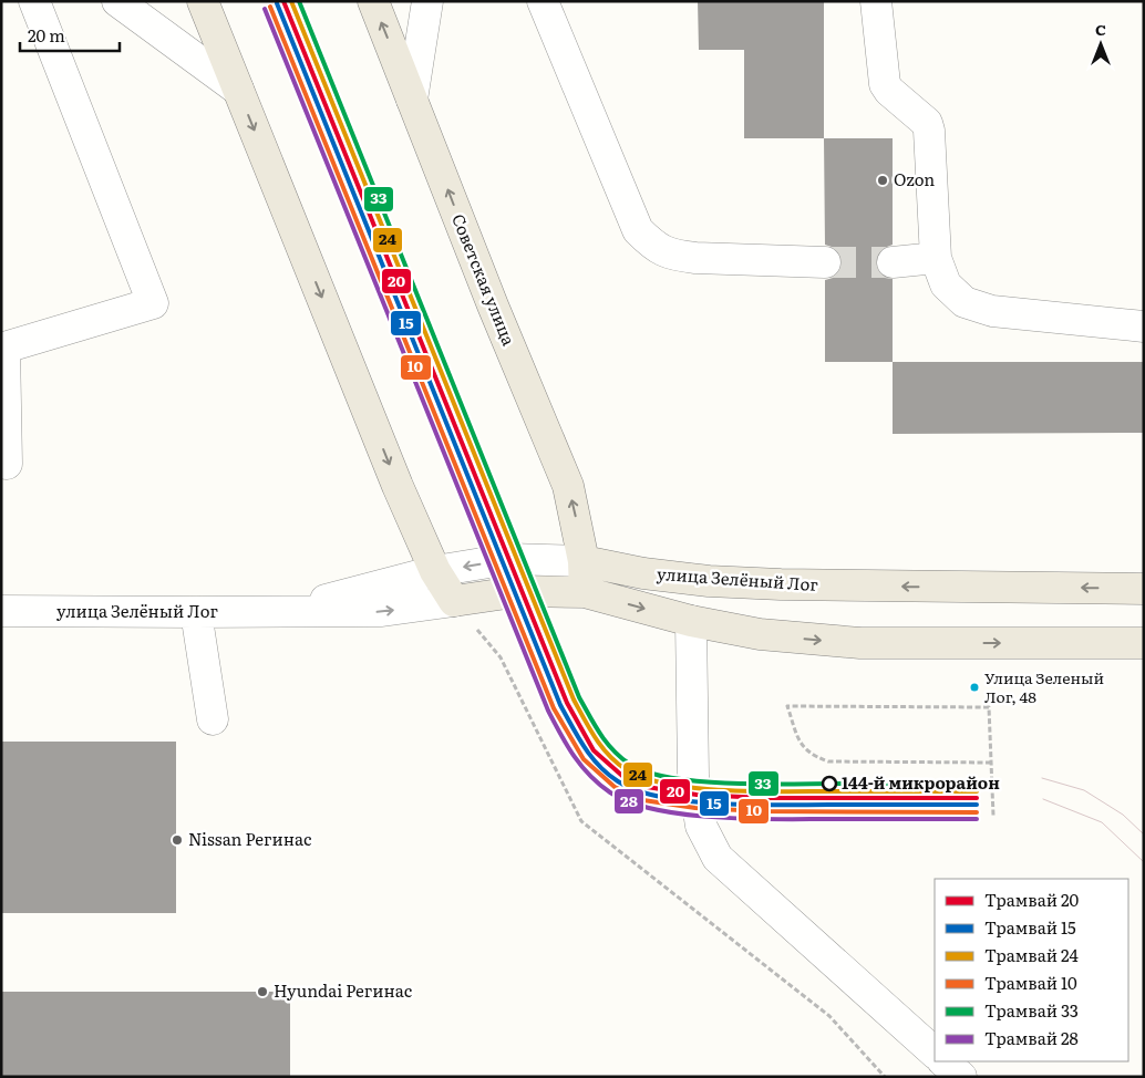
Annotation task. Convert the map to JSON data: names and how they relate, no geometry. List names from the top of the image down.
{
  "streets": {
    "main road": ["Советская улица", "улица Зелёный Лог"]
  },
  "crossings": [
    ["Советская улица", "улица Зелёный Лог"]
  ],
  "places": [
    "Ozon",
    "Улица Зеленый Лог, 48",
    "144-й микрорайон",
    "Nissan Регинас",
    "Hyundai Регинас"
  ],
  "lines": [
    "tram line 20",
    "tram line 24",
    "tram line 33",
    "tram line 15",
    "tram line 10",
    "tram line 28"
  ],
  "legend": [
    "Трамвай 20",
    "Трамвай 15",
    "Трамвай 24",
    "Трамвай 10",
    "Трамвай 33",
    "Трамвай 28"
  ],
  "scale_bar": "20 m",
  "north": "top"
}
